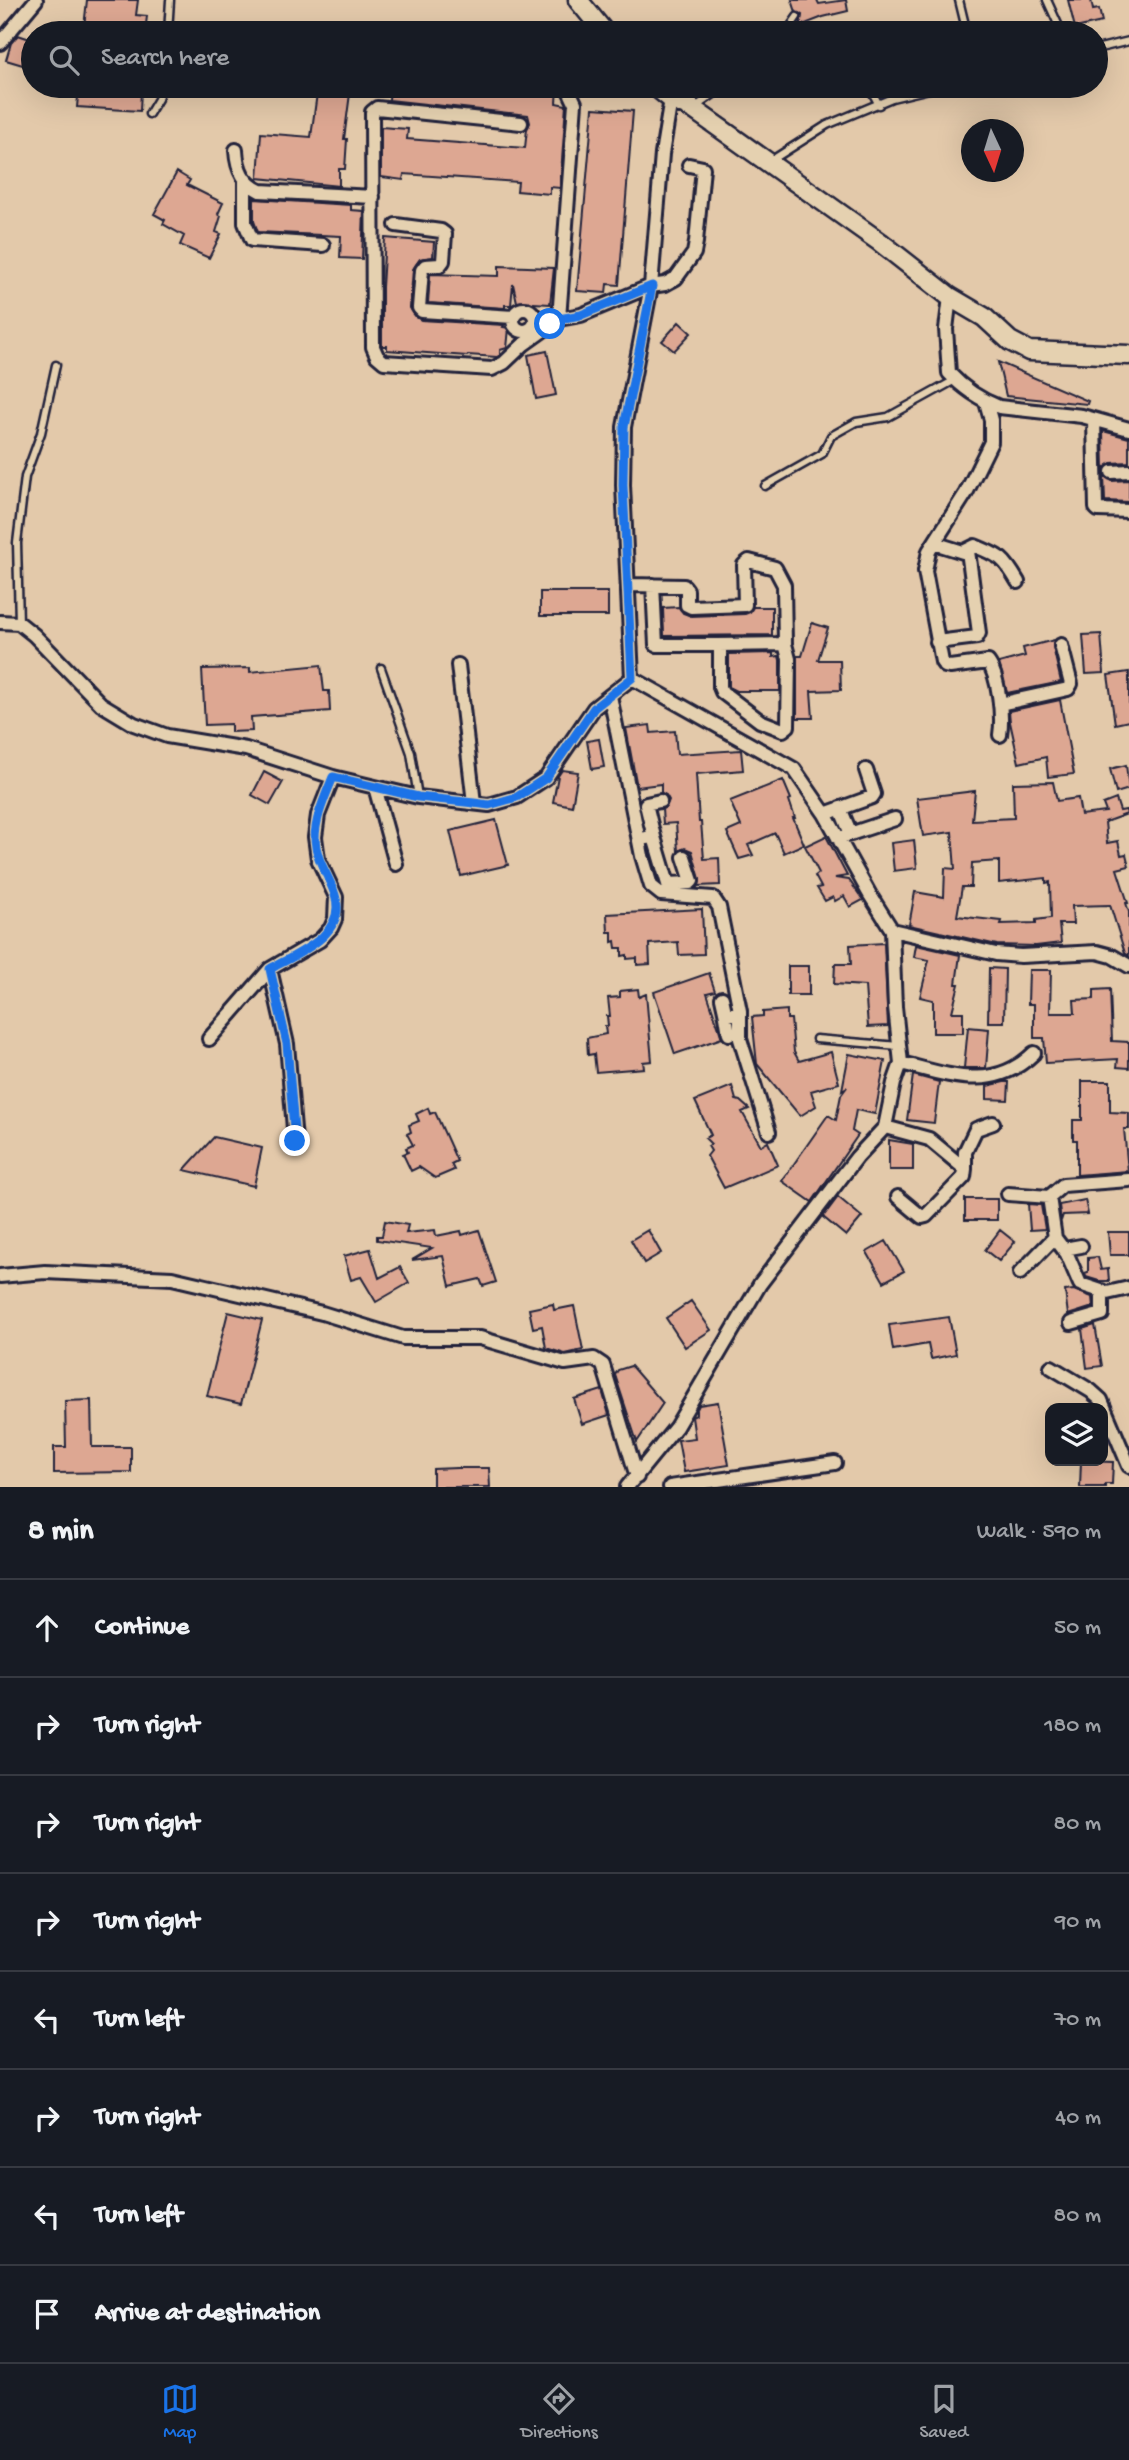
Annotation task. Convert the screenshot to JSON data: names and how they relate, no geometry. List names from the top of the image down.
{
  "north": "bottom",
  "page": {
    "search": "Search here",
    "heading": ["8 min", "Walk · 590 m"],
    "list": [
      ["Continue", "50 m"],
      ["Turn right", "180 m"],
      ["Turn right", "80 m"],
      ["Turn right", "90 m"],
      ["Turn left", "70 m"],
      ["Turn right", "40 m"],
      ["Turn left", "80 m"],
      "Arrive at destination"
    ],
    "nav": ["Map", "Directions", "Saved"]
  }
}
